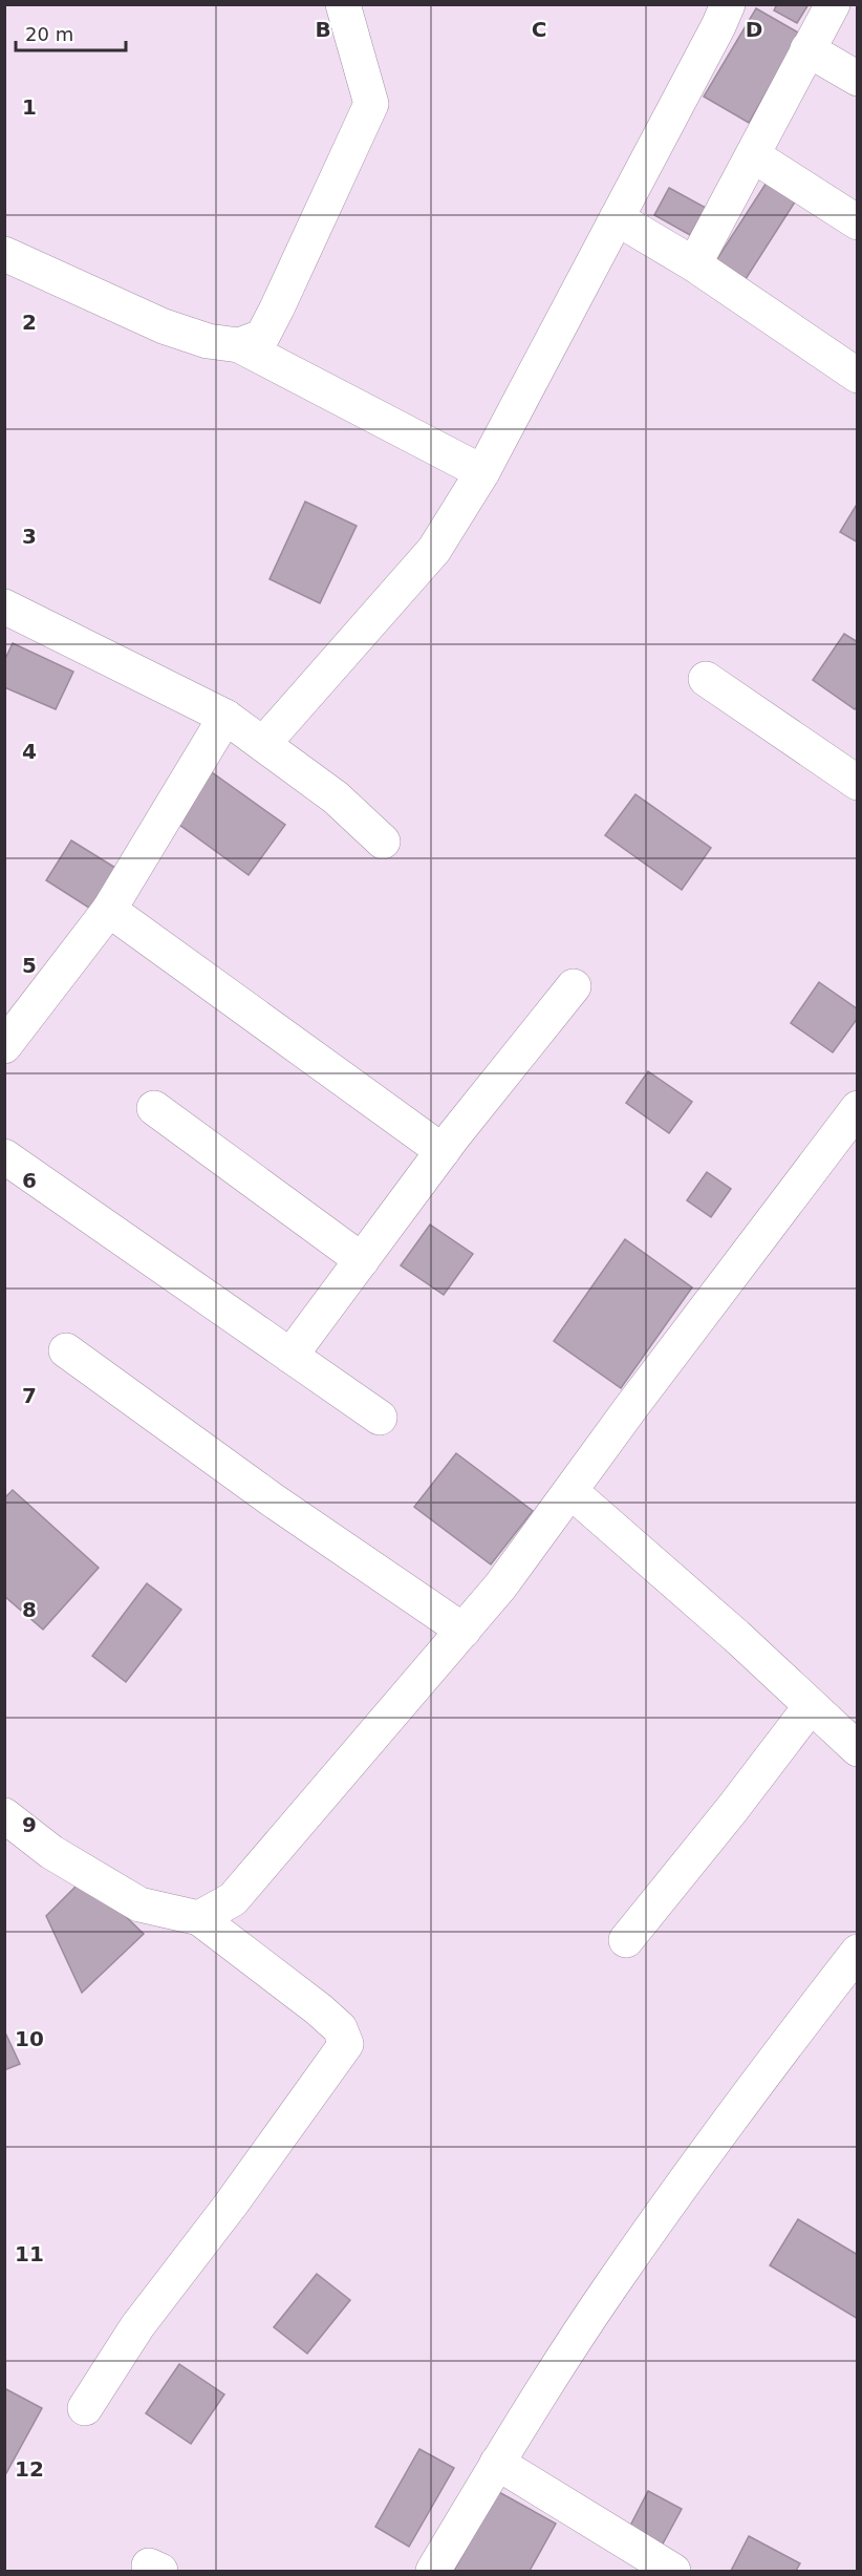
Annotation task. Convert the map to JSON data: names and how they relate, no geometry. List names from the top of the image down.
{
  "scale_bar": "20 m",
  "grid": {
    "columns": ["B", "C", "D"],
    "rows": [
      "1",
      "2",
      "3",
      "4",
      "5",
      "6",
      "7",
      "8",
      "9",
      "10",
      "11",
      "12"
    ]
  }
}
